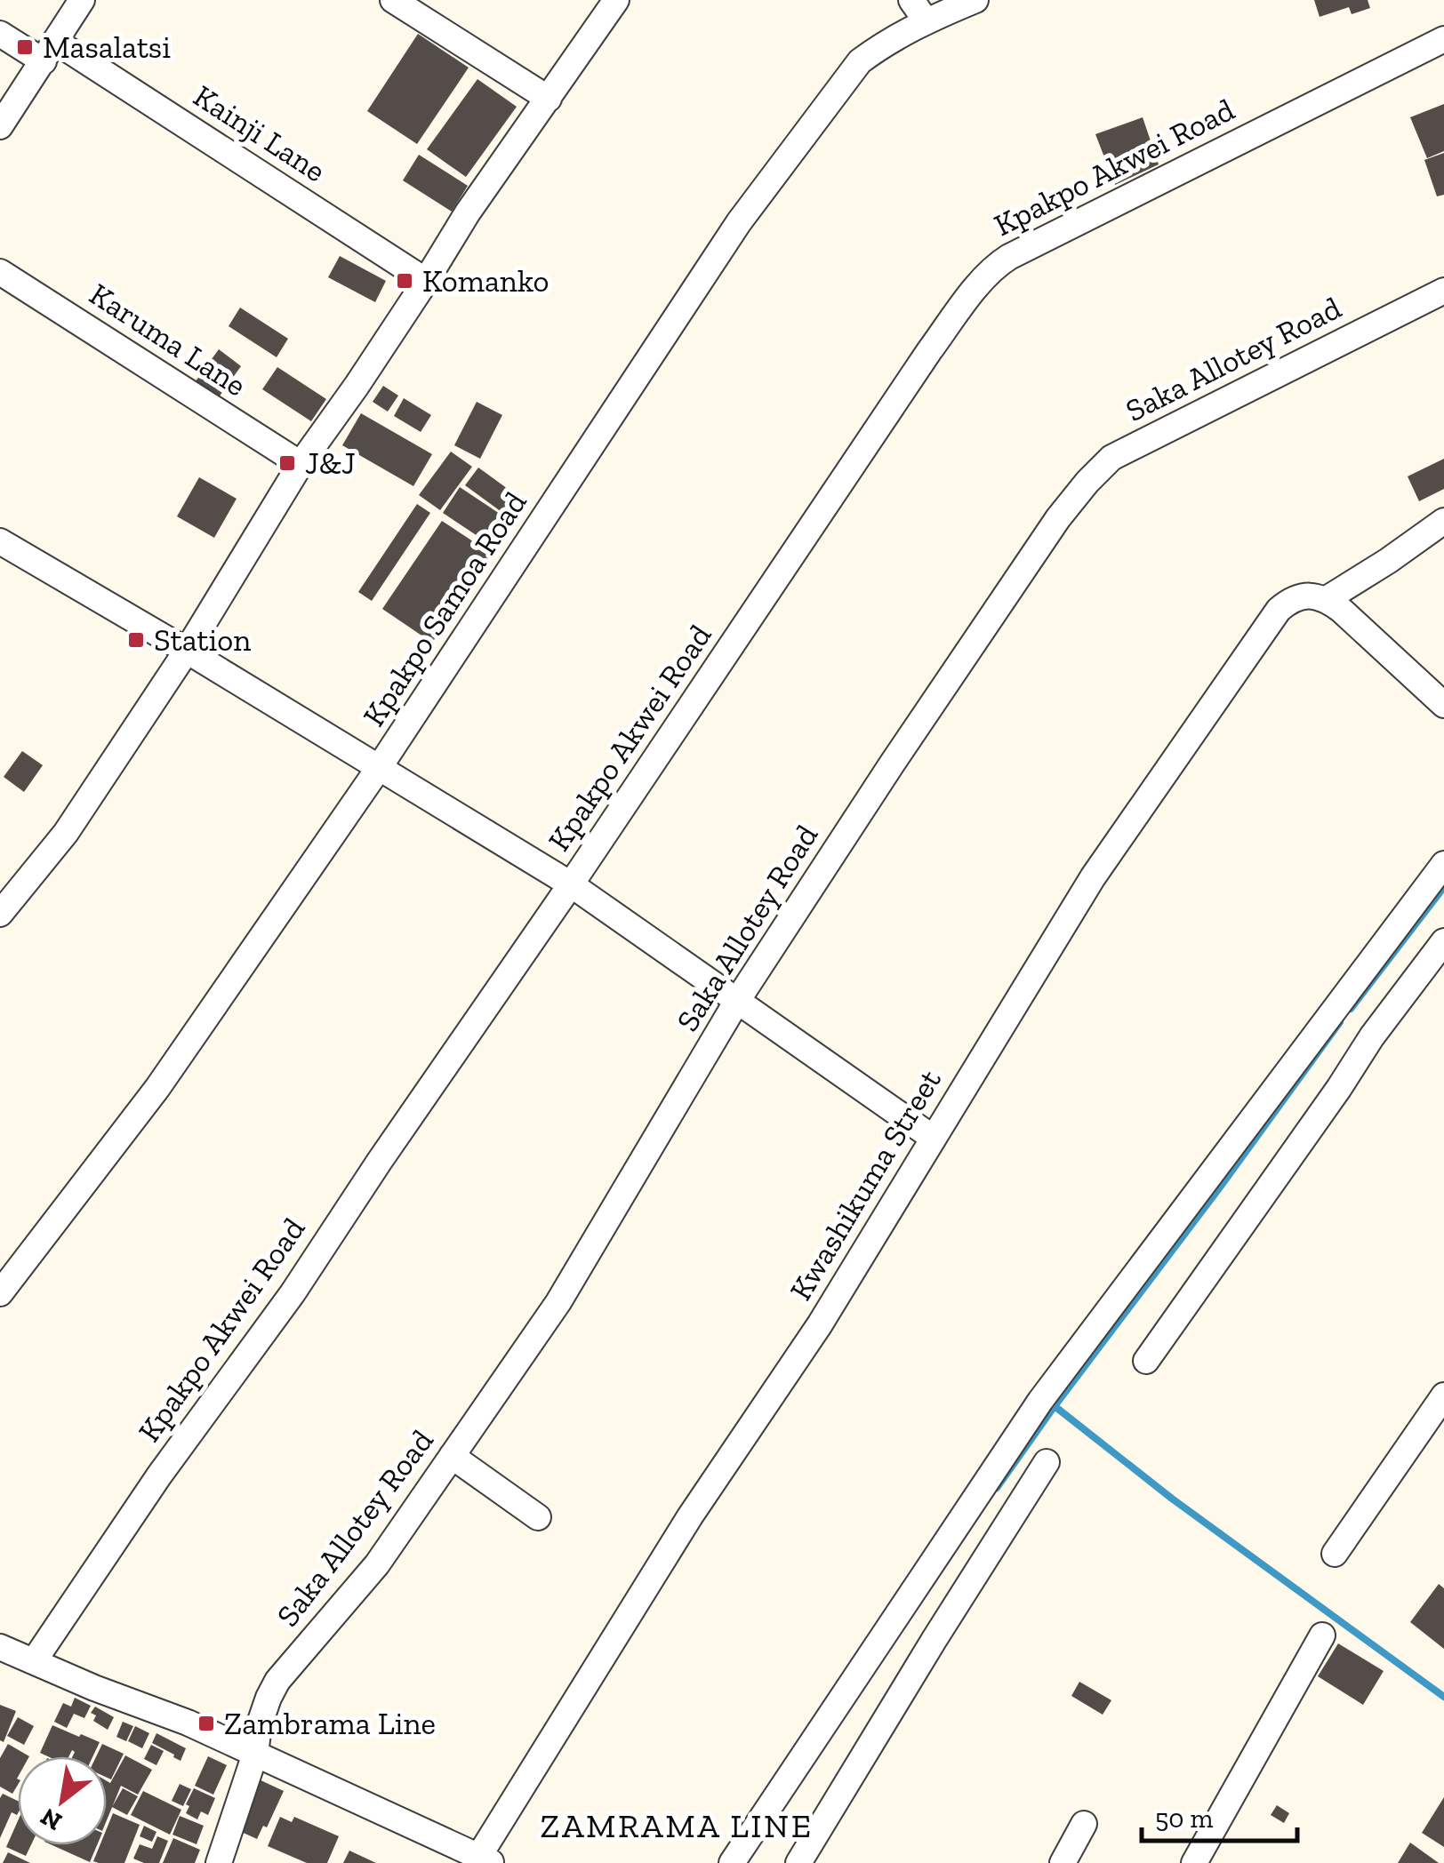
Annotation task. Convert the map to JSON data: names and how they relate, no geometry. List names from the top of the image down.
{
  "streets": {
    "street": [
      "Kainji Lane",
      "Kpakpo Akwei Road",
      "Karuma Lane",
      "Saka Allotey Road",
      "Kpakpo Samoa Road",
      "Kwashikuma Street"
    ]
  },
  "districts": ["ZAMRAMA LINE"],
  "places": {
    "transit": [
      "Masalatsi",
      "Komanko",
      "J&J",
      "Station",
      "Zambrama Line"
    ]
  },
  "scale_bar": "50 m",
  "north": "bottom left"
}
